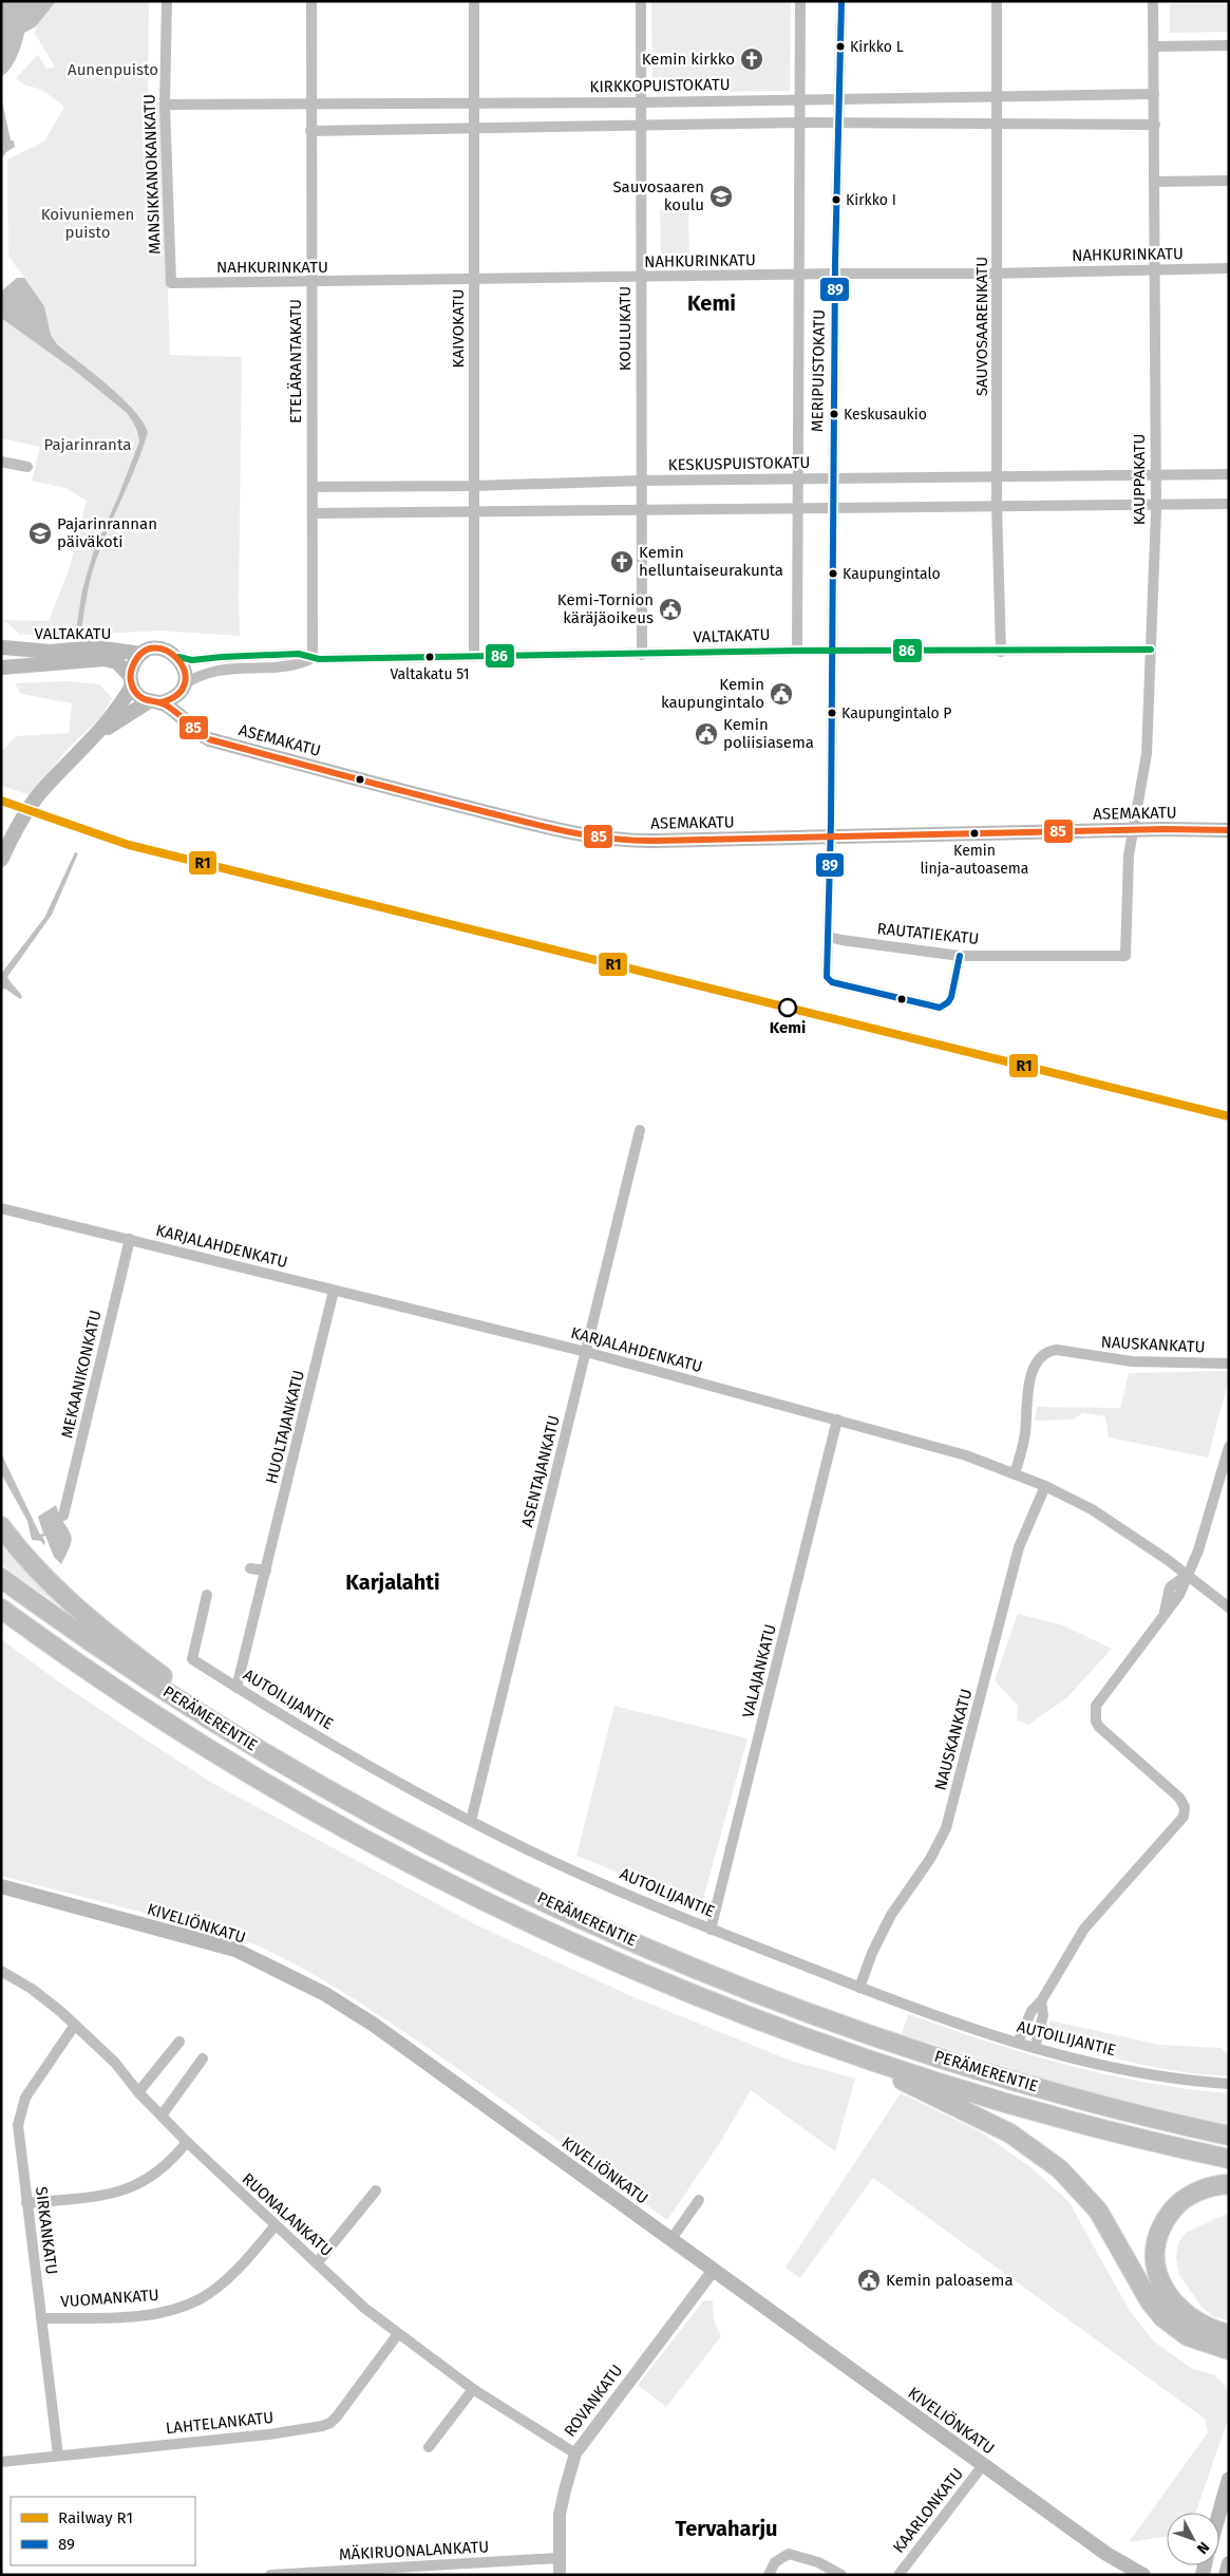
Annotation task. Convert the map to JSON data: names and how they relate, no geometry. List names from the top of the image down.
{
  "streets": {
    "highway": ["PERÄMERENTIE"],
    "main road": ["VALTAKATU", "ASEMAKATU", "KIVELIÖNKATU"],
    "street": [
      "KIRKKOPUISTOKATU",
      "MANSIKKANOKANKATU",
      "NAHKURINKATU",
      "SAUVOSAARENKATU",
      "KAIVOKATU",
      "KOULUKATU",
      "ETELÄRANTAKATU",
      "MERIPUISTOKATU",
      "KESKUSPUISTOKATU",
      "KAUPPAKATU",
      "RAUTATIEKATU",
      "KARJALAHDENKATU",
      "NAUSKANKATU",
      "MEKAANIKONKATU",
      "HUOLTAJANKATU",
      "ASENTAJANKATU",
      "VALAJANKATU",
      "AUTOILIJANTIE",
      "RUONALANKATU",
      "SIRKANKATU",
      "VUOMANKATU",
      "ROVANKATU",
      "LAHTELANKATU",
      "KAARLONKATU",
      "MÄKIRUONALANKATU"
    ]
  },
  "crossings": [
    ["KIRKKOPUISTOKATU", "MANSIKKANOKANKATU"],
    ["KIRKKOPUISTOKATU", "SAUVOSAARENKATU"],
    ["KIRKKOPUISTOKATU", "KAIVOKATU"],
    ["KIRKKOPUISTOKATU", "KOULUKATU"],
    ["KIRKKOPUISTOKATU", "ETELÄRANTAKATU"],
    ["KIRKKOPUISTOKATU", "MERIPUISTOKATU"],
    ["KIRKKOPUISTOKATU", "KAUPPAKATU"],
    ["MANSIKKANOKANKATU", "NAHKURINKATU"],
    ["NAHKURINKATU", "SAUVOSAARENKATU"],
    ["NAHKURINKATU", "KAIVOKATU"],
    ["NAHKURINKATU", "KOULUKATU"],
    ["NAHKURINKATU", "ETELÄRANTAKATU"],
    ["NAHKURINKATU", "MERIPUISTOKATU"],
    ["NAHKURINKATU", "KAUPPAKATU"],
    ["SAUVOSAARENKATU", "KESKUSPUISTOKATU"],
    ["SAUVOSAARENKATU", "VALTAKATU"],
    ["KAIVOKATU", "KESKUSPUISTOKATU"],
    ["KAIVOKATU", "VALTAKATU"],
    ["KOULUKATU", "KESKUSPUISTOKATU"],
    ["KOULUKATU", "VALTAKATU"],
    ["ETELÄRANTAKATU", "KESKUSPUISTOKATU"],
    ["ETELÄRANTAKATU", "VALTAKATU"],
    ["MERIPUISTOKATU", "KESKUSPUISTOKATU"],
    ["MERIPUISTOKATU", "VALTAKATU"],
    ["MERIPUISTOKATU", "ASEMAKATU"],
    ["KESKUSPUISTOKATU", "KAUPPAKATU"],
    ["KAUPPAKATU", "VALTAKATU"],
    ["KAUPPAKATU", "ASEMAKATU"],
    ["KAUPPAKATU", "RAUTATIEKATU"],
    ["VALTAKATU", "ASEMAKATU"],
    ["KARJALAHDENKATU", "NAUSKANKATU"],
    ["KARJALAHDENKATU", "MEKAANIKONKATU"],
    ["KARJALAHDENKATU", "HUOLTAJANKATU"],
    ["KARJALAHDENKATU", "ASENTAJANKATU"],
    ["KARJALAHDENKATU", "VALAJANKATU"],
    ["NAUSKANKATU", "AUTOILIJANTIE"],
    ["HUOLTAJANKATU", "AUTOILIJANTIE"],
    ["ASENTAJANKATU", "AUTOILIJANTIE"],
    ["VALAJANKATU", "AUTOILIJANTIE"],
    ["KIVELIÖNKATU", "ROVANKATU"],
    ["KIVELIÖNKATU", "KAARLONKATU"],
    ["RUONALANKATU", "SIRKANKATU"],
    ["RUONALANKATU", "VUOMANKATU"],
    ["RUONALANKATU", "ROVANKATU"],
    ["RUONALANKATU", "LAHTELANKATU"],
    ["SIRKANKATU", "VUOMANKATU"],
    ["SIRKANKATU", "LAHTELANKATU"],
    ["ROVANKATU", "MÄKIRUONALANKATU"]
  ],
  "districts": ["Kemi", "Karjalahti", "Tervaharju"],
  "parks": ["Aunenpuisto", "Koivuniemen puisto", "Pajarinranta"],
  "places": {
    "other": [
      "Kirkko L",
      "Kirkko I",
      "Keskusaukio",
      "Kaupungintalo",
      "Valtakatu 51",
      "Kaupungintalo P",
      "Kemin linja-autoasema",
      "Kemi"
    ],
    "church": ["Kemin kirkko", "Kemin helluntaiseurakunta"],
    "school or university": ["Sauvosaaren koulu", "Pajarinrannan päiväkoti"],
    "public building": [
      "Kemi-Tornion käräjäoikeus",
      "Kemin kaupungintalo",
      "Kemin poliisiasema",
      "Kemin paloasema"
    ]
  },
  "lines": [
    "transit line 89",
    "transit line 85",
    "transit line 86",
    "rail line R1"
  ],
  "legend": ["Railway R1", "89"],
  "north": "bottom right"
}
